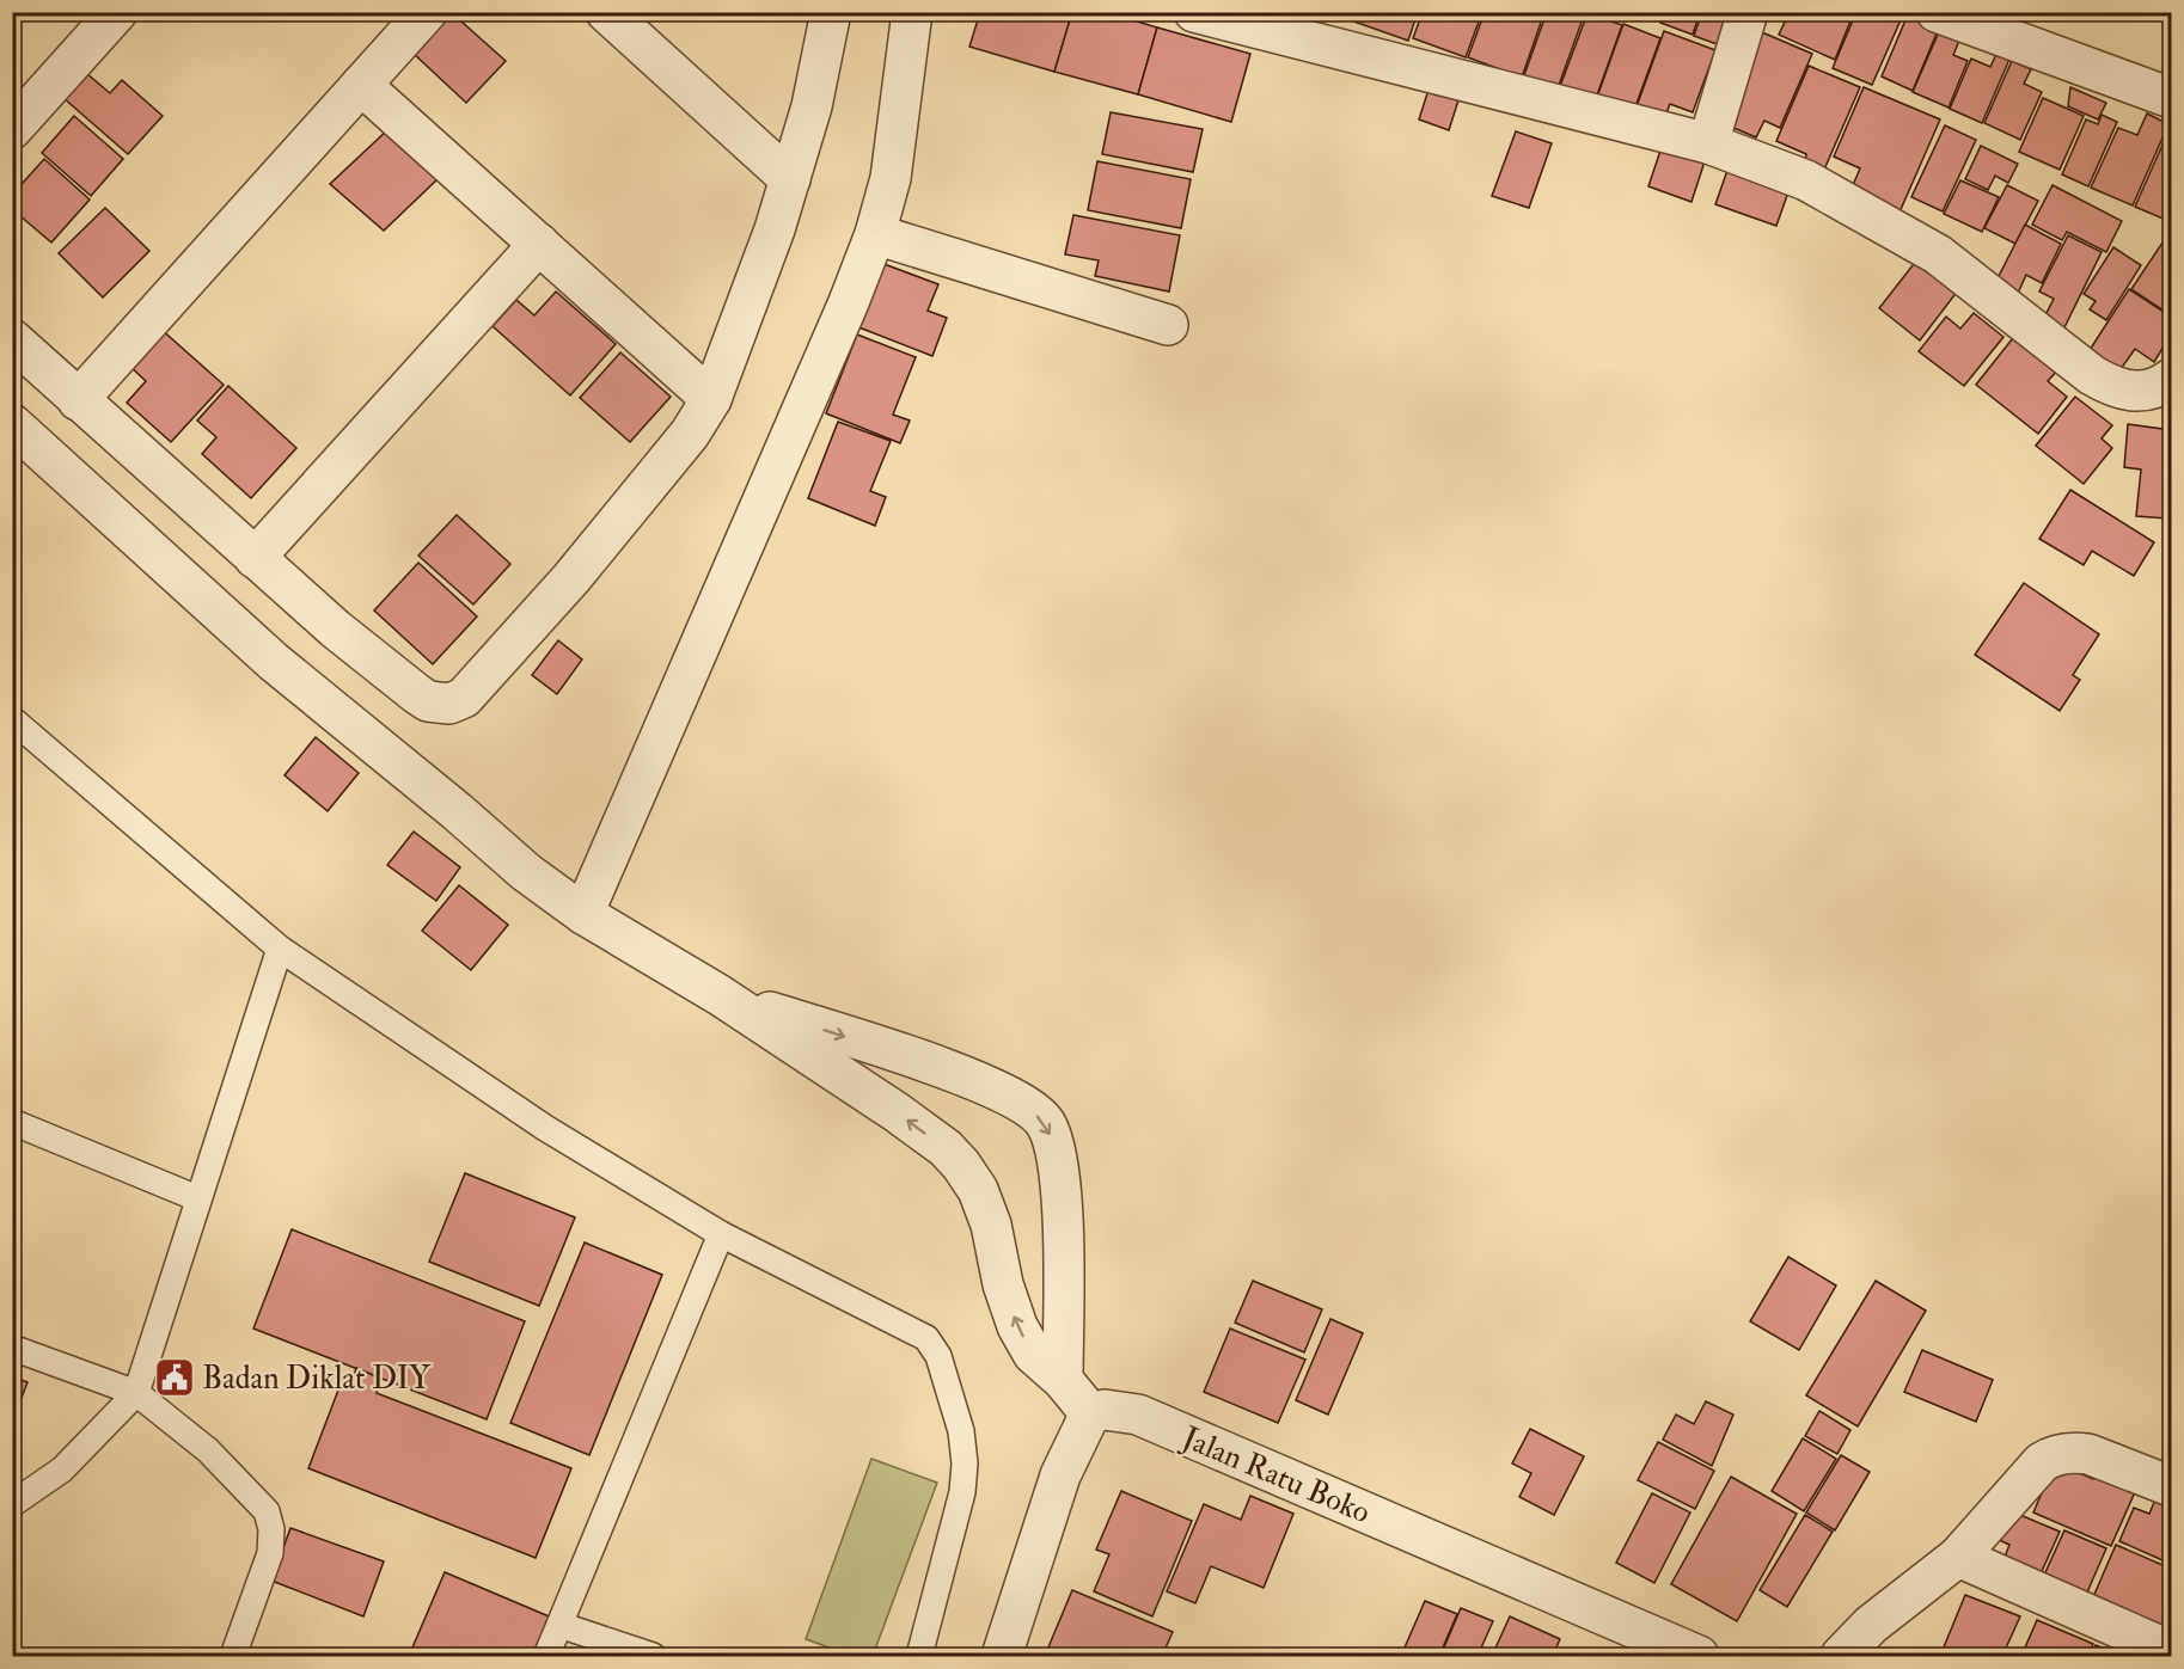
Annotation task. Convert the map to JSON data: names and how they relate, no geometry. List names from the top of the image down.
{
  "streets": {
    "street": ["Jalan Ratu Boko"]
  },
  "places": {
    "public building": ["Badan Diklat DIY"]
  }
}
